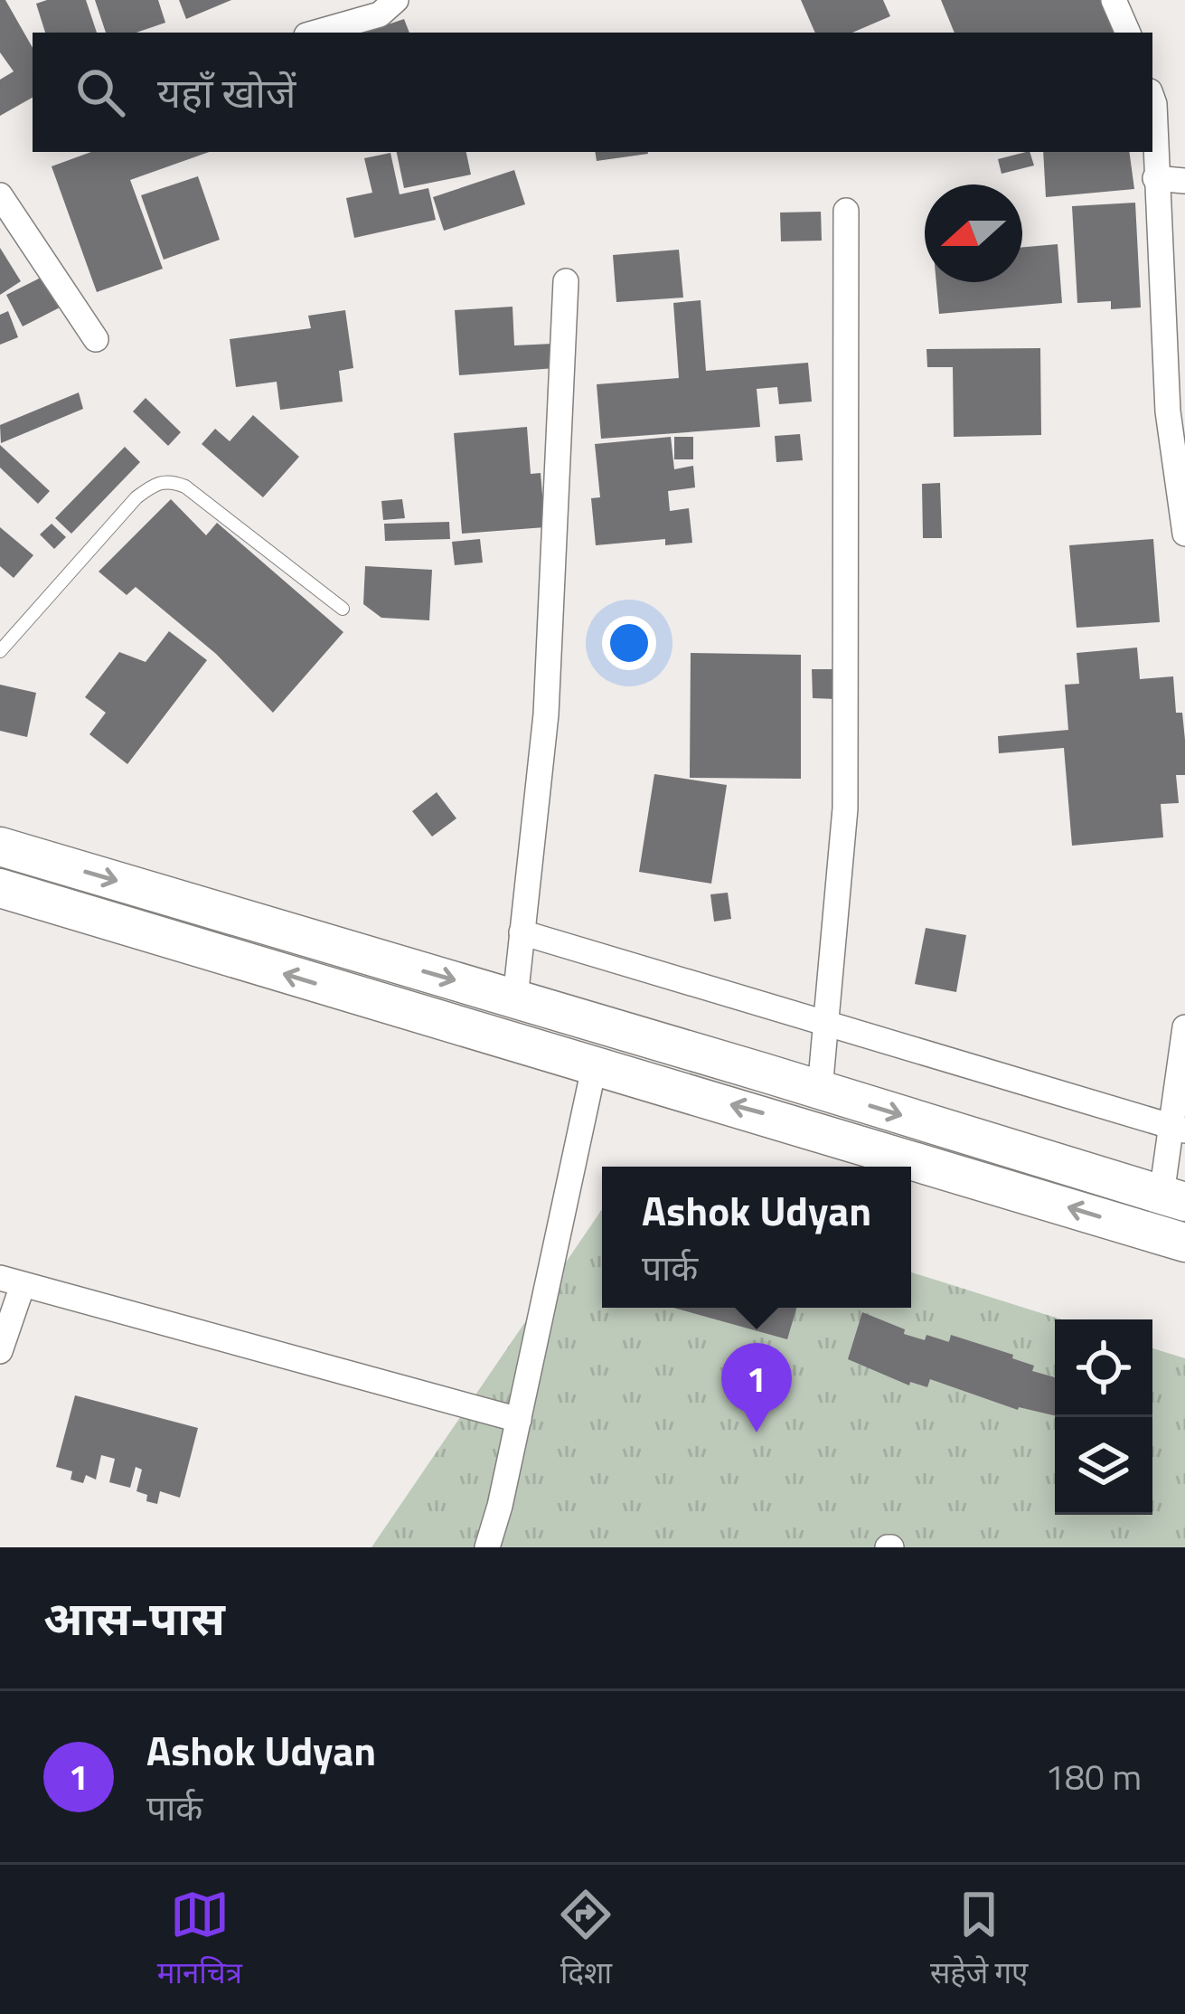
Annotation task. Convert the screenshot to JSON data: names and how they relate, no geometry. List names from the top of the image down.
{
  "north": "left",
  "page": {
    "search": "यहाँ खोजें",
    "popup": ["Ashok Udyan", "पार्क"],
    "pins": "1",
    "heading": "आस-पास",
    "list": [
      {
        "mark": "1",
        "name": "Ashok Udyan",
        "note": "पार्क",
        "value": "180 m"
      }
    ],
    "nav": ["मानचित्र", "दिशा", "सहेजे गए"]
  }
}
